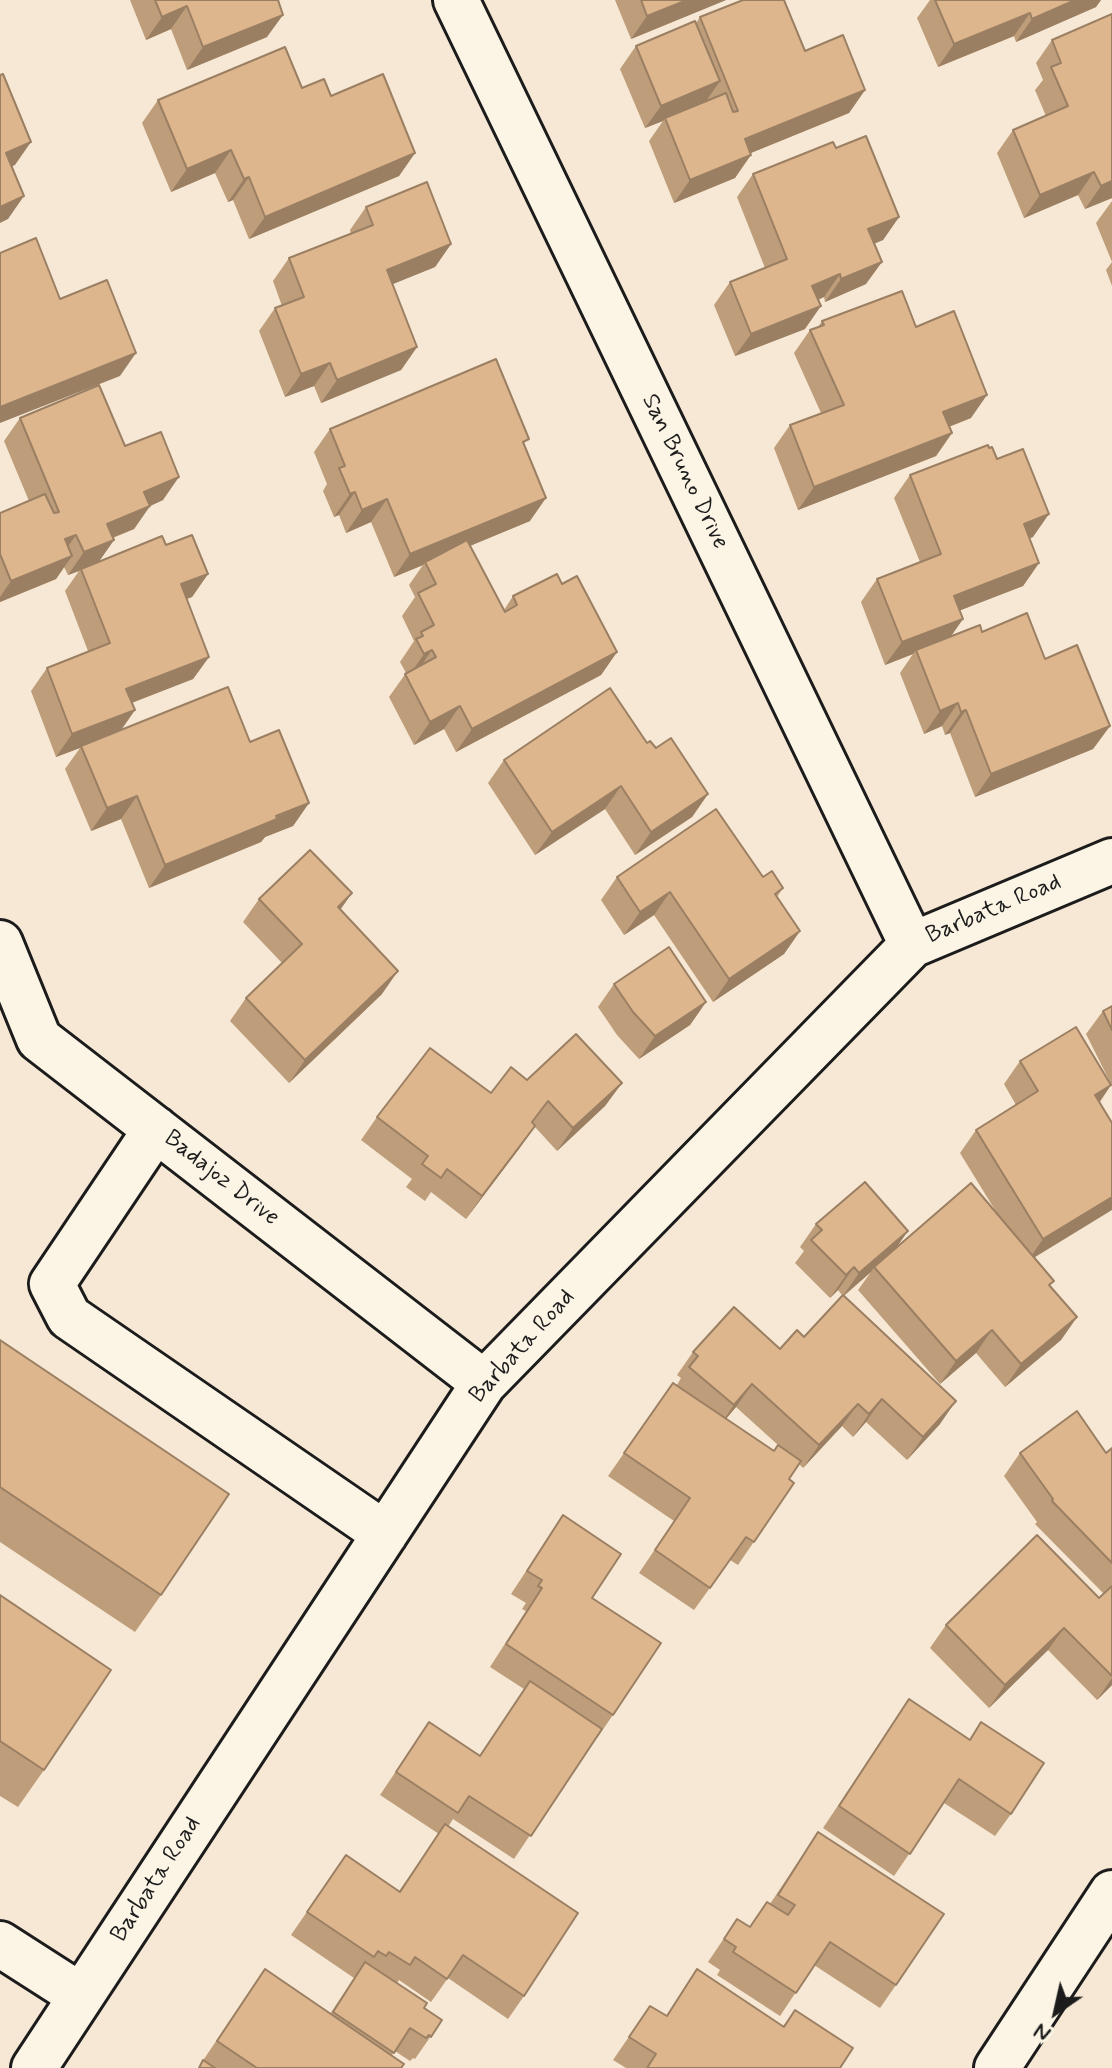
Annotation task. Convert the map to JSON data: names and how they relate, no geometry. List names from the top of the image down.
{
  "streets": {
    "street": ["San Bruno Drive", "Barbata Road", "Badajoz Drive"]
  },
  "crossings": [
    ["San Bruno Drive", "Barbata Road"],
    ["Barbata Road", "Badajoz Drive"]
  ],
  "north": "bottom left"
}
